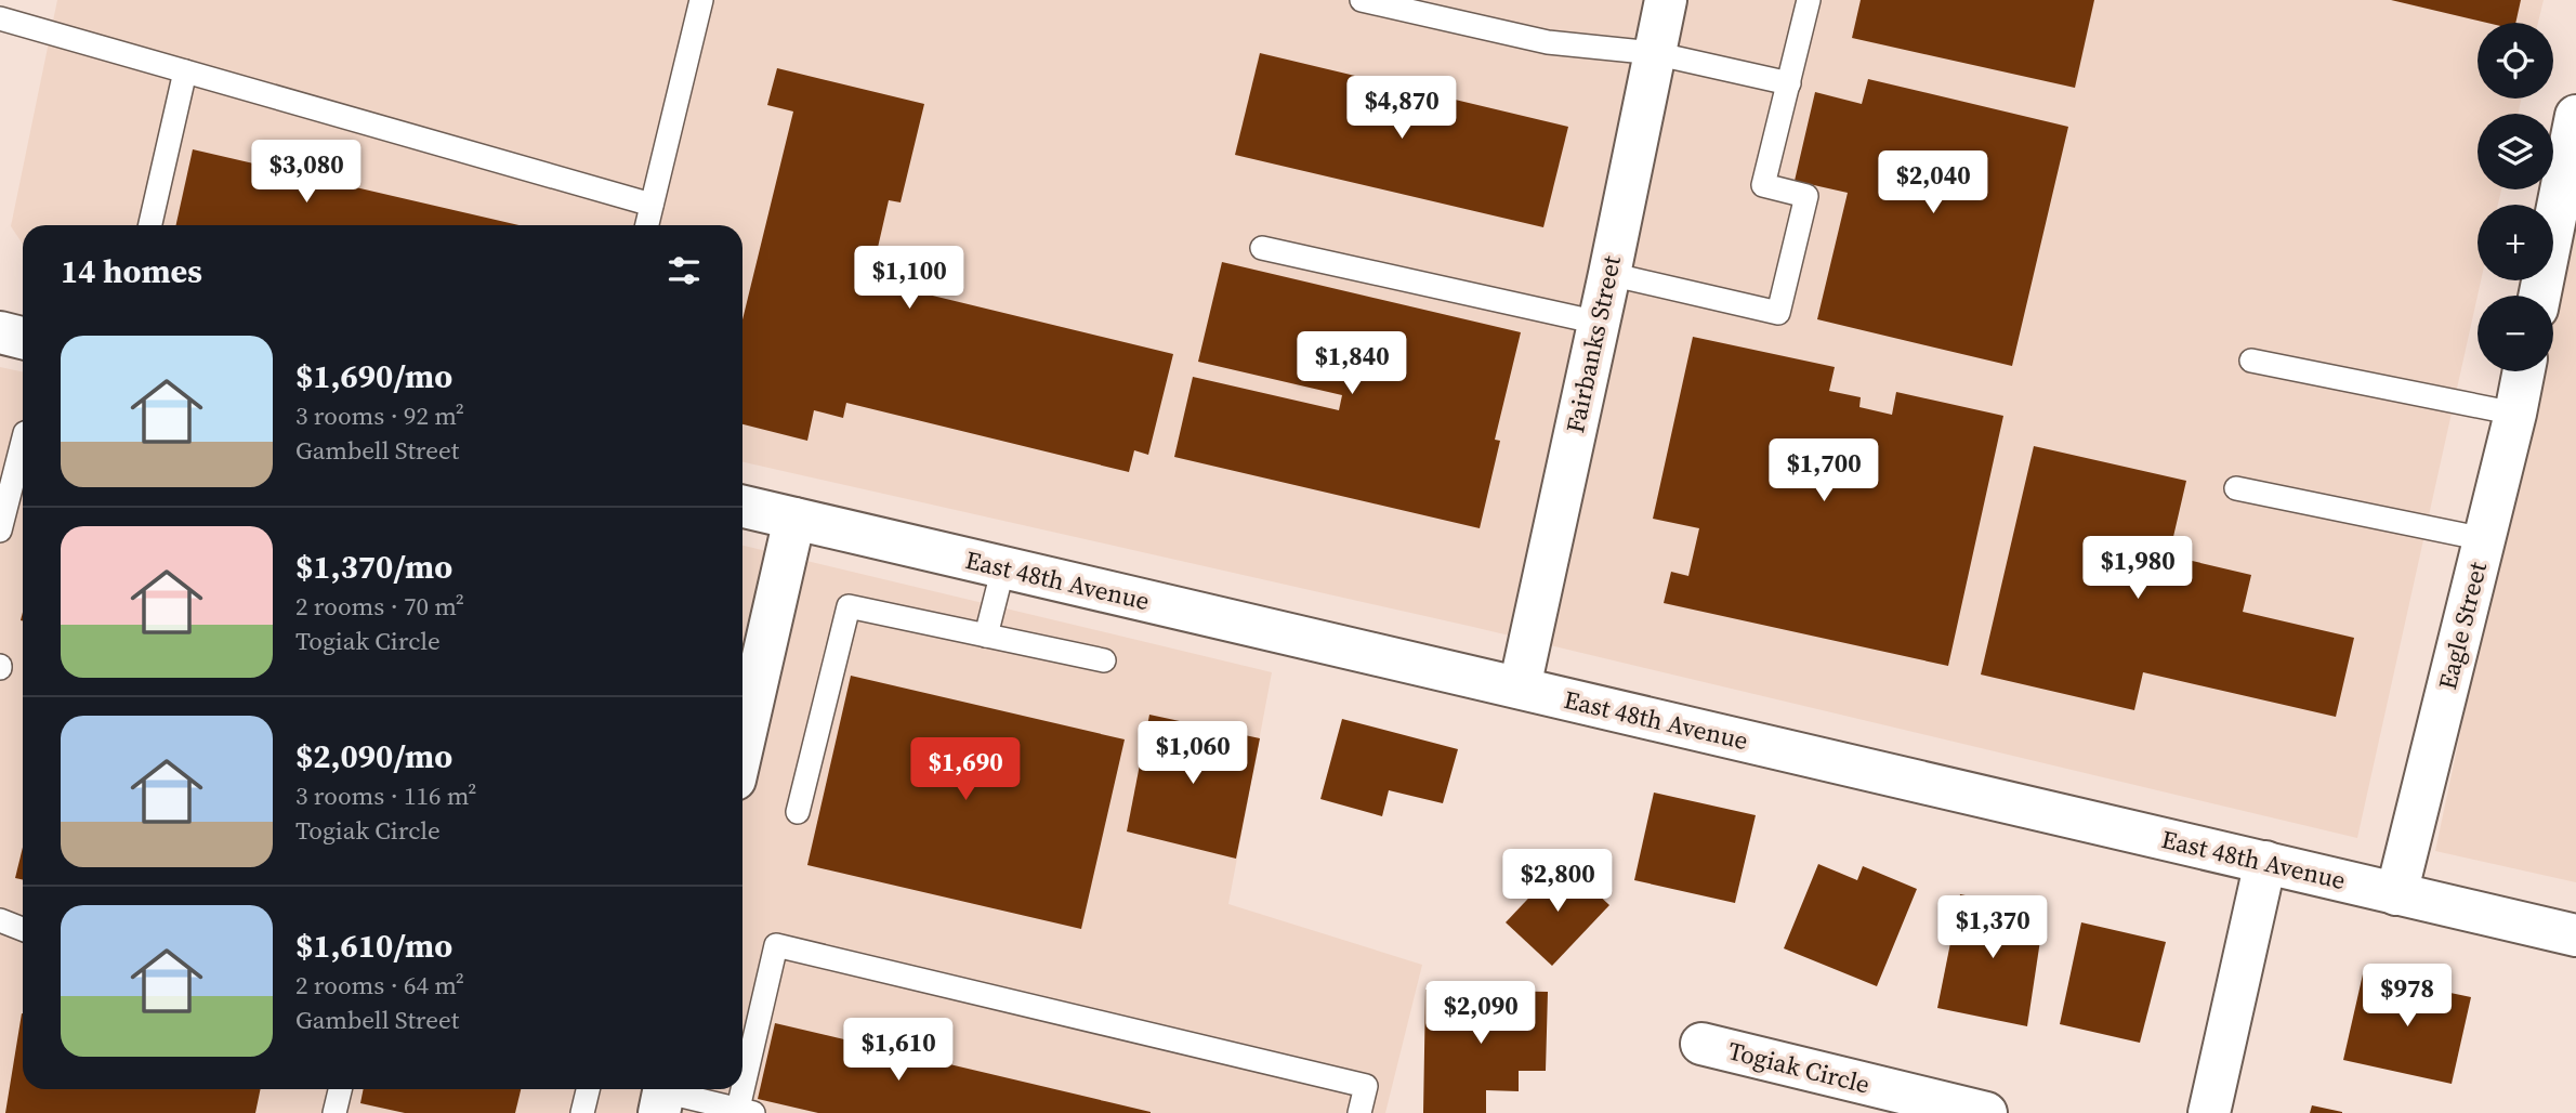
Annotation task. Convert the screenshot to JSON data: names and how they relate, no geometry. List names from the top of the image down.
{
  "streets": {
    "street": [
      "Fairbanks Street",
      "East 48th Avenue",
      "Eagle Street",
      "Togiak Circle"
    ]
  },
  "crossings": [
    ["Fairbanks Street", "East 48th Avenue"],
    ["East 48th Avenue", "Eagle Street"]
  ],
  "page": {
    "map_buttons": ["+", "−"],
    "price": [
      "$4,870",
      "$3,080",
      "$2,040",
      "$1,100",
      "$1,840",
      "$1,700",
      "$1,980",
      "$1,060",
      "$1,690",
      "$2,800",
      "$1,370",
      "$978",
      "$2,090",
      "$1,610"
    ],
    "heading": "14 homes",
    "list": [
      {
        "name": "$1,690/mo",
        "note": "3 rooms · 92 m² · Gambell Street"
      },
      {
        "name": "$1,370/mo",
        "note": "2 rooms · 70 m² · Togiak Circle"
      },
      {
        "name": "$2,090/mo",
        "note": "3 rooms · 116 m² · Togiak Circle"
      },
      {
        "name": "$1,610/mo",
        "note": "2 rooms · 64 m² · Gambell Street"
      }
    ]
  }
}
